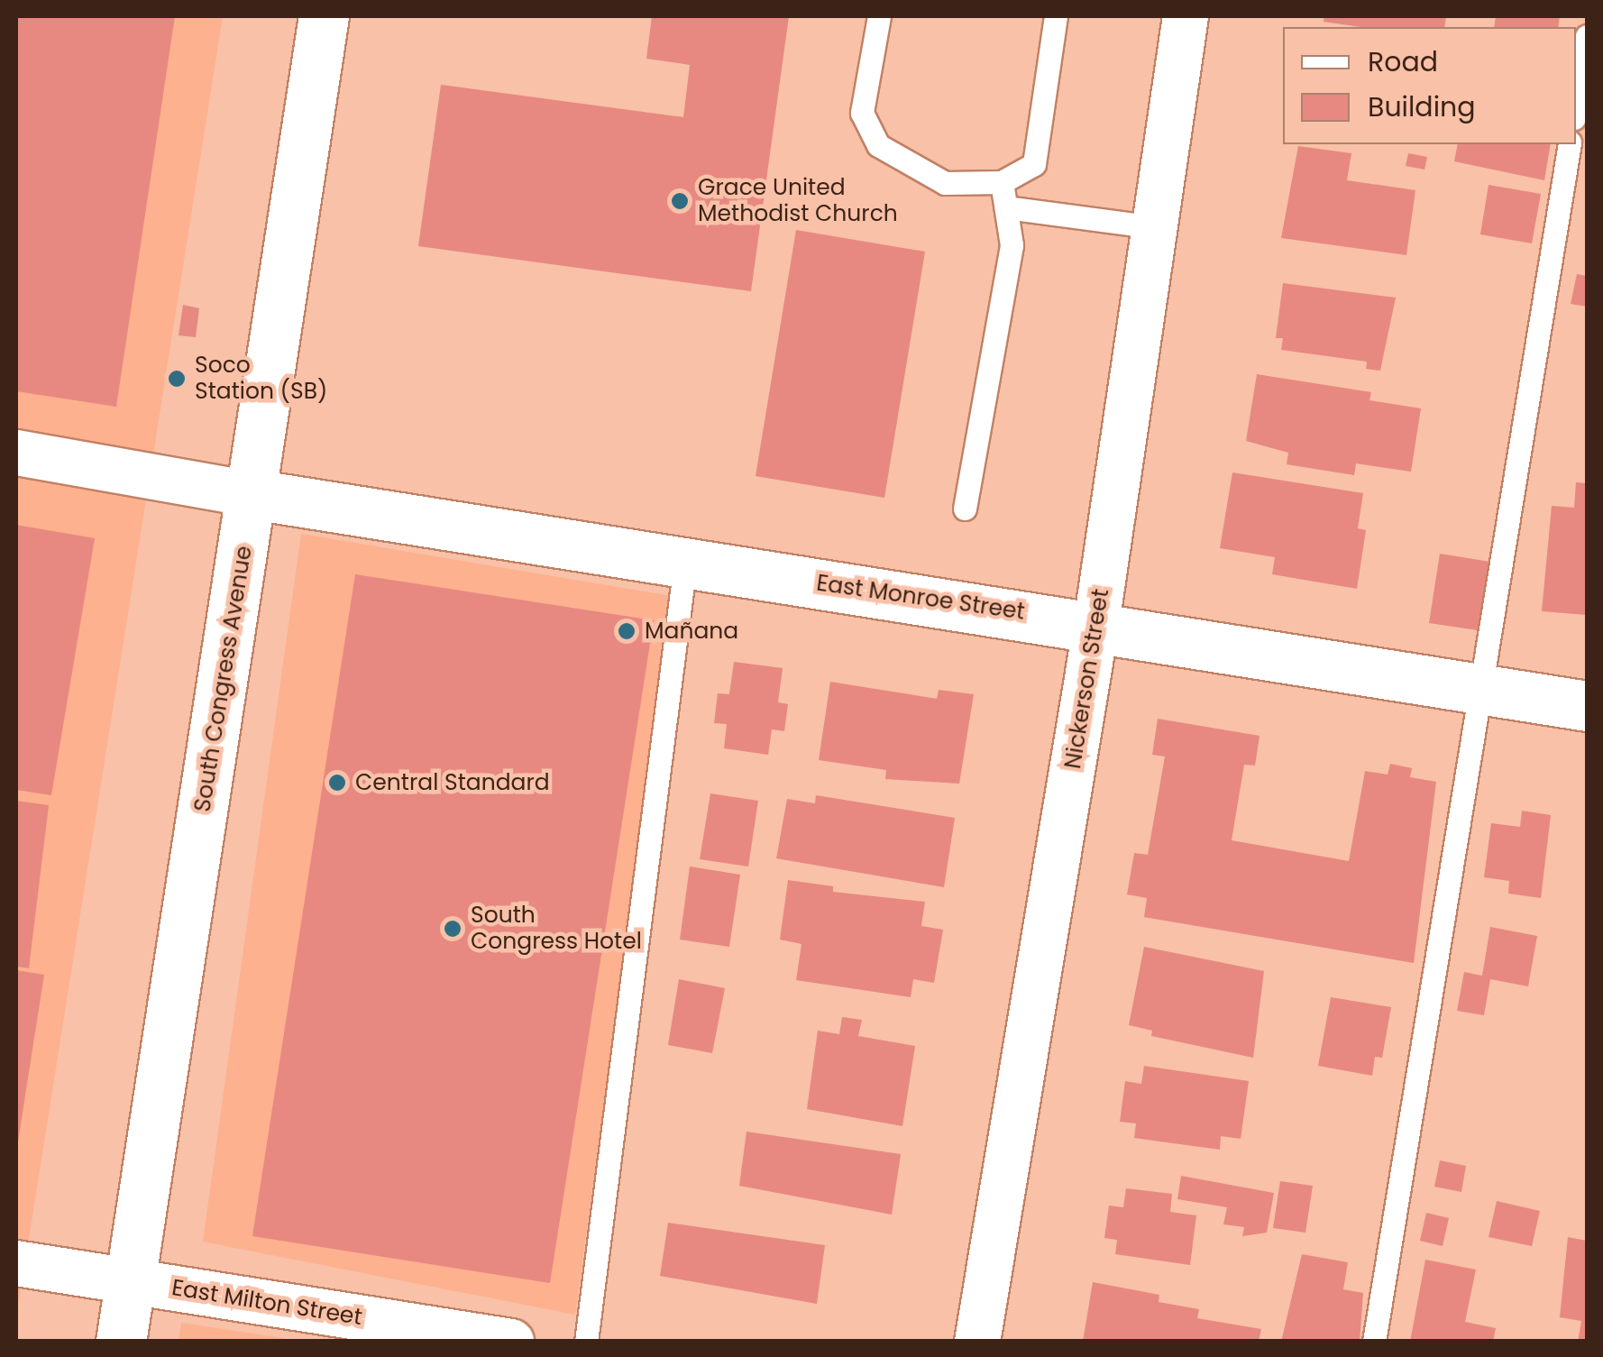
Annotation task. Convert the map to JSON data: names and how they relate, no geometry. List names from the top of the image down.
{
  "streets": {
    "street": [
      "East Monroe Street",
      "South Congress Avenue",
      "Nickerson Street",
      "East Milton Street"
    ]
  },
  "crossings": [
    ["East Monroe Street", "South Congress Avenue"],
    ["East Monroe Street", "Nickerson Street"],
    ["South Congress Avenue", "East Milton Street"]
  ],
  "places": [
    "Grace United Methodist Church",
    "Soco Station (SB)",
    "Mañana",
    "Central Standard",
    "South Congress Hotel"
  ],
  "legend": ["Road", "Building"]
}
